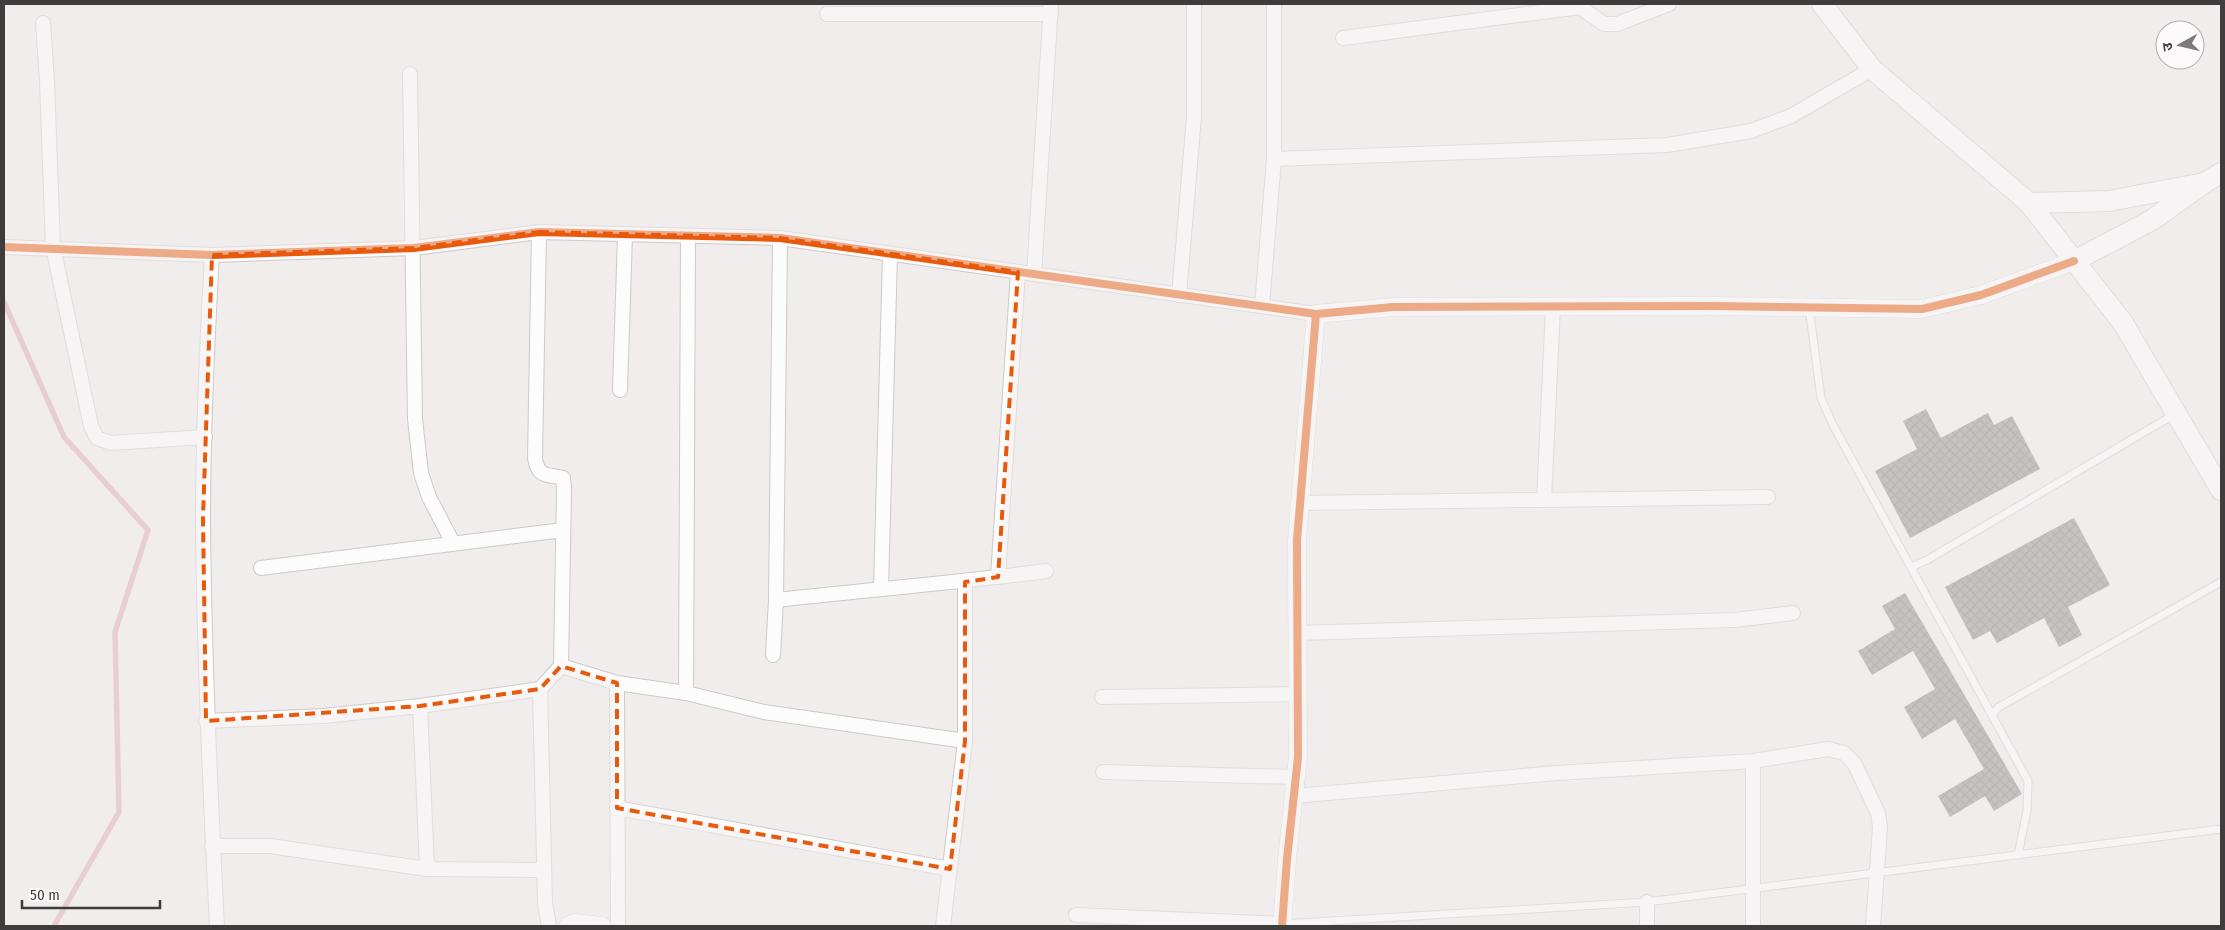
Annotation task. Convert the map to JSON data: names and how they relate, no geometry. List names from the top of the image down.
{
  "scale_bar": "50 m",
  "north": "left"
}
